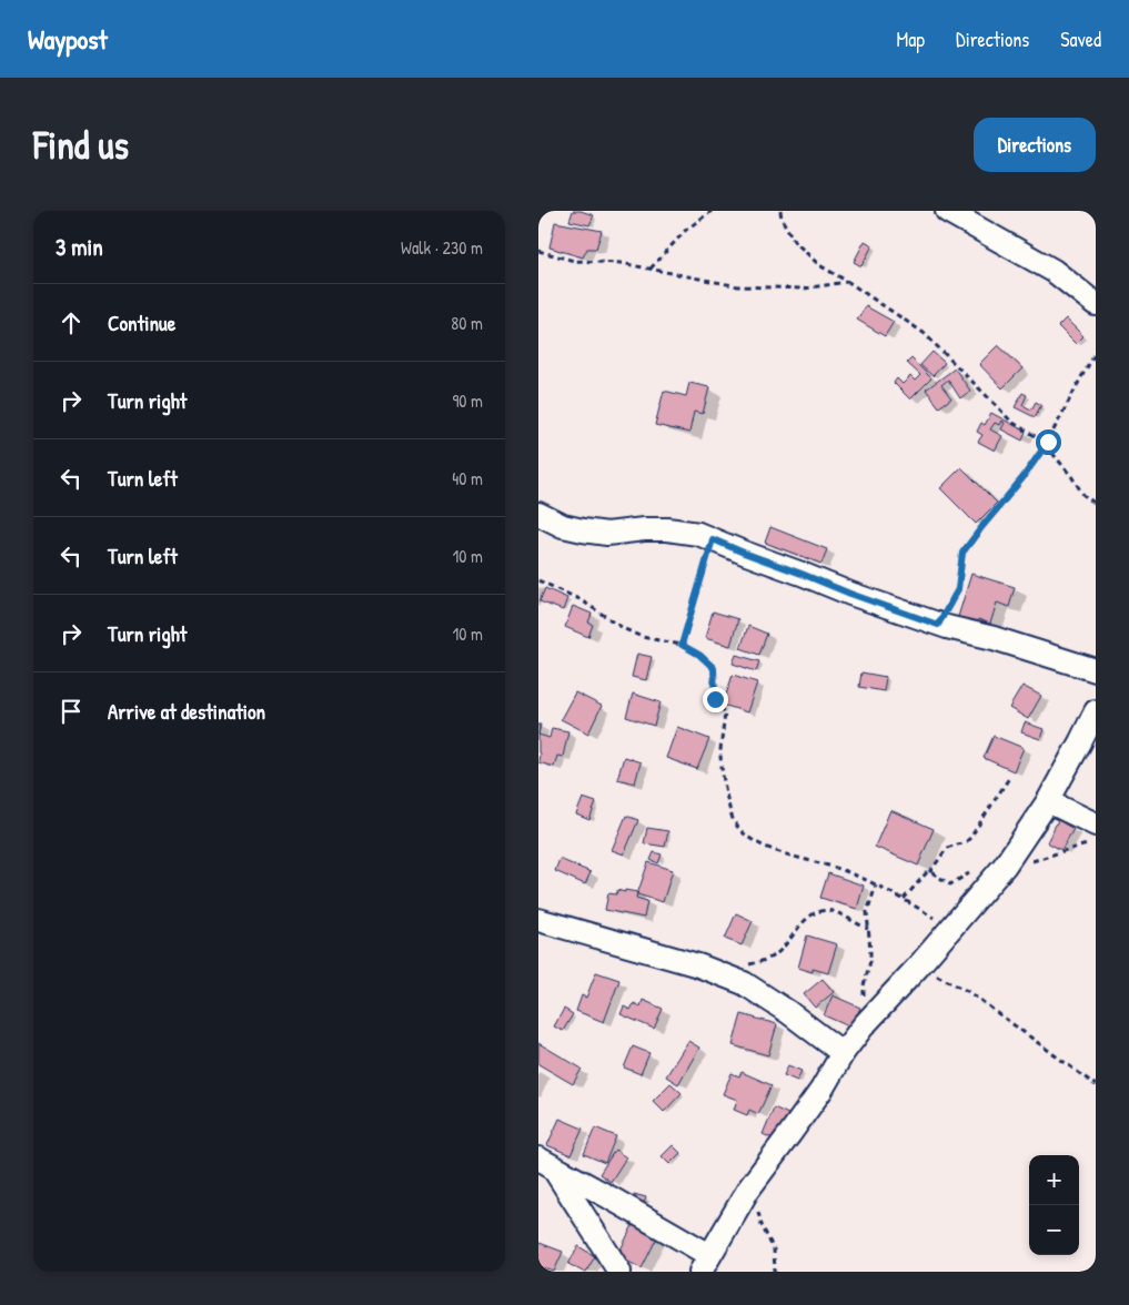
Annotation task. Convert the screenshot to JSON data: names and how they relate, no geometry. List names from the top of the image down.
{
  "page": {
    "header": "Waypost",
    "nav": ["Map", "Directions", "Saved"],
    "buttons": "Directions",
    "title": "Find us",
    "heading": ["3 min", "Walk · 230 m"],
    "list": [
      ["Continue", "80 m"],
      ["Turn right", "90 m"],
      ["Turn left", "40 m"],
      ["Turn left", "10 m"],
      ["Turn right", "10 m"],
      "Arrive at destination"
    ],
    "map_buttons": ["+", "−"]
  }
}
